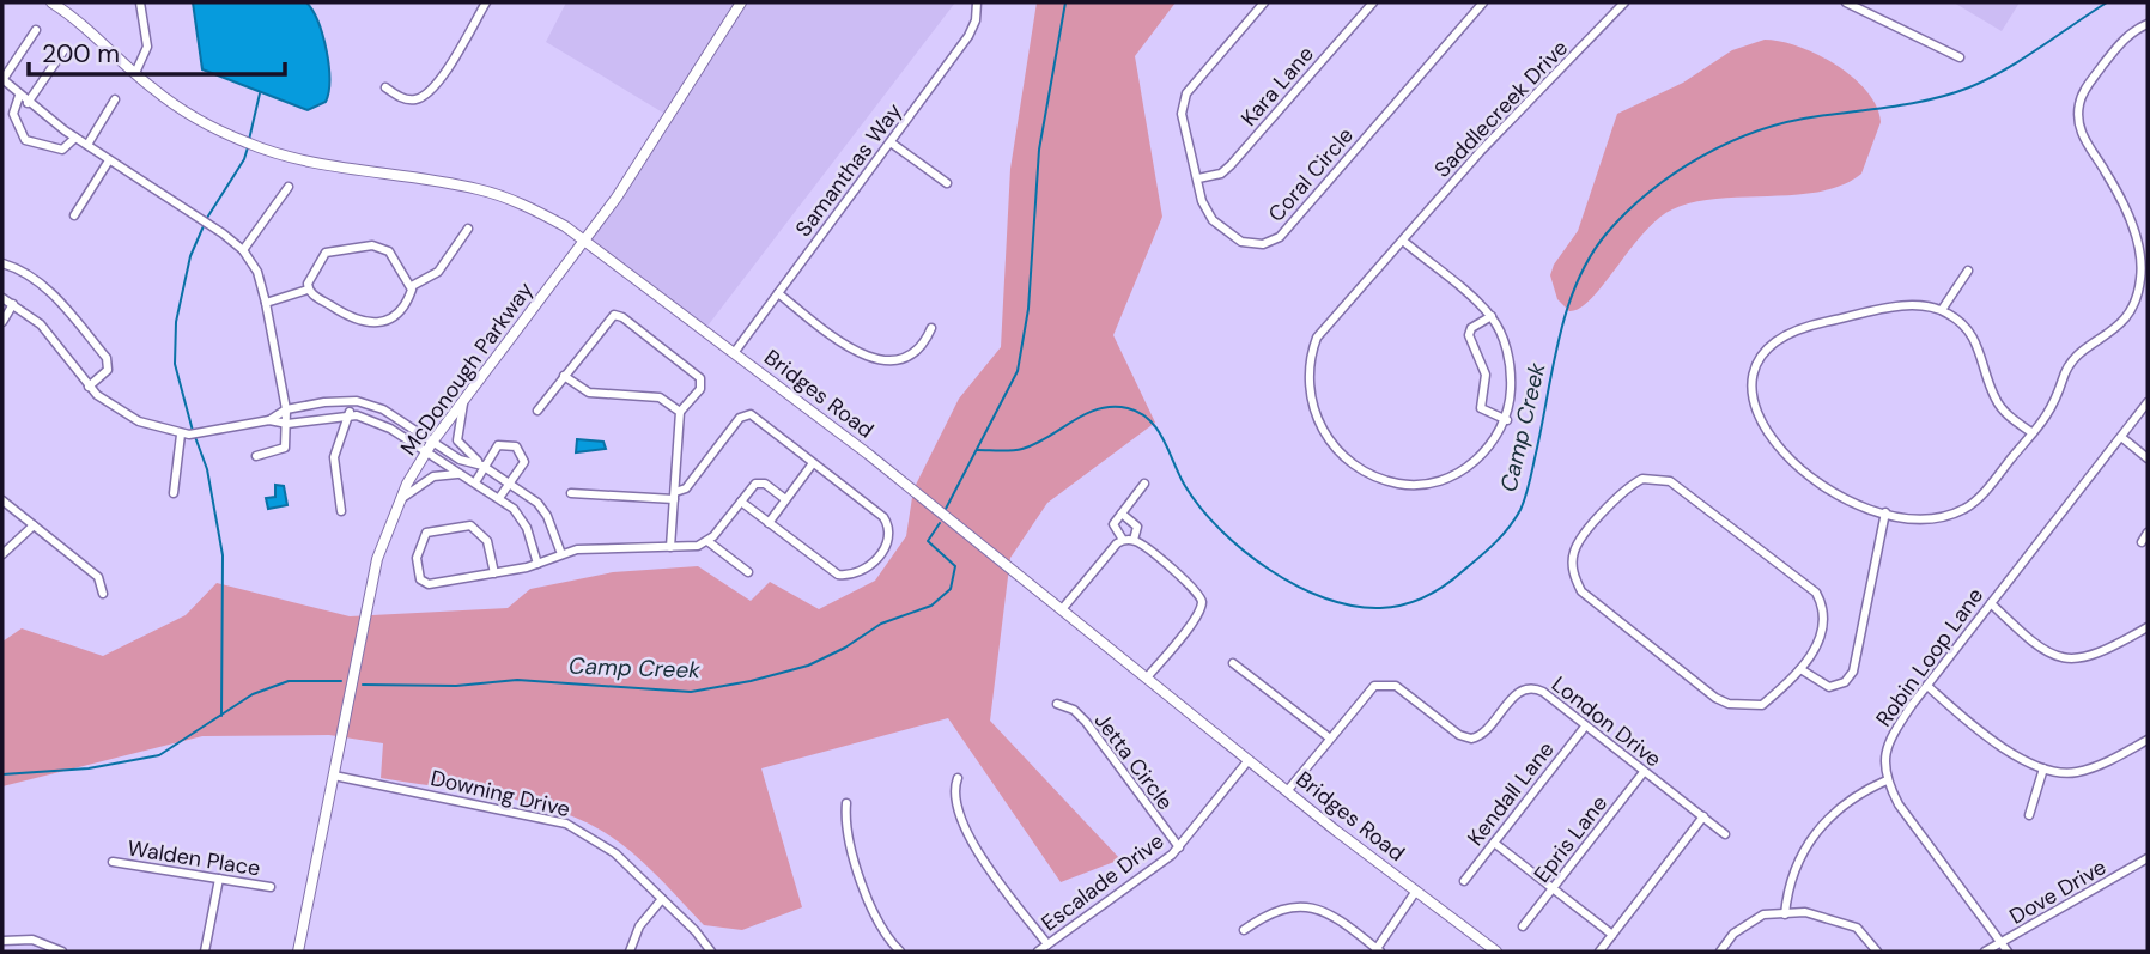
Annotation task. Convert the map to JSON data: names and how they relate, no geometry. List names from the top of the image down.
{
  "streets": {
    "street": [
      "Kara Lane",
      "Saddlecreek Drive",
      "Samanthas Way",
      "Coral Circle",
      "McDonough Parkway",
      "Bridges Road",
      "Robin Loop Lane",
      "London Drive",
      "Jetta Circle",
      "Downing Drive",
      "Kendall Lane",
      "Epris Lane",
      "Walden Place",
      "Escalade Drive",
      "Dove Drive"
    ]
  },
  "crossings": [
    ["Kara Lane", "Coral Circle"],
    ["Samanthas Way", "Bridges Road"],
    ["McDonough Parkway", "Bridges Road"],
    ["McDonough Parkway", "Downing Drive"],
    ["Bridges Road", "London Drive"],
    ["Bridges Road", "Escalade Drive"],
    ["London Drive", "Kendall Lane"],
    ["London Drive", "Epris Lane"],
    ["Jetta Circle", "Escalade Drive"]
  ],
  "water": ["Camp Creek"],
  "scale_bar": "200 m"
}
